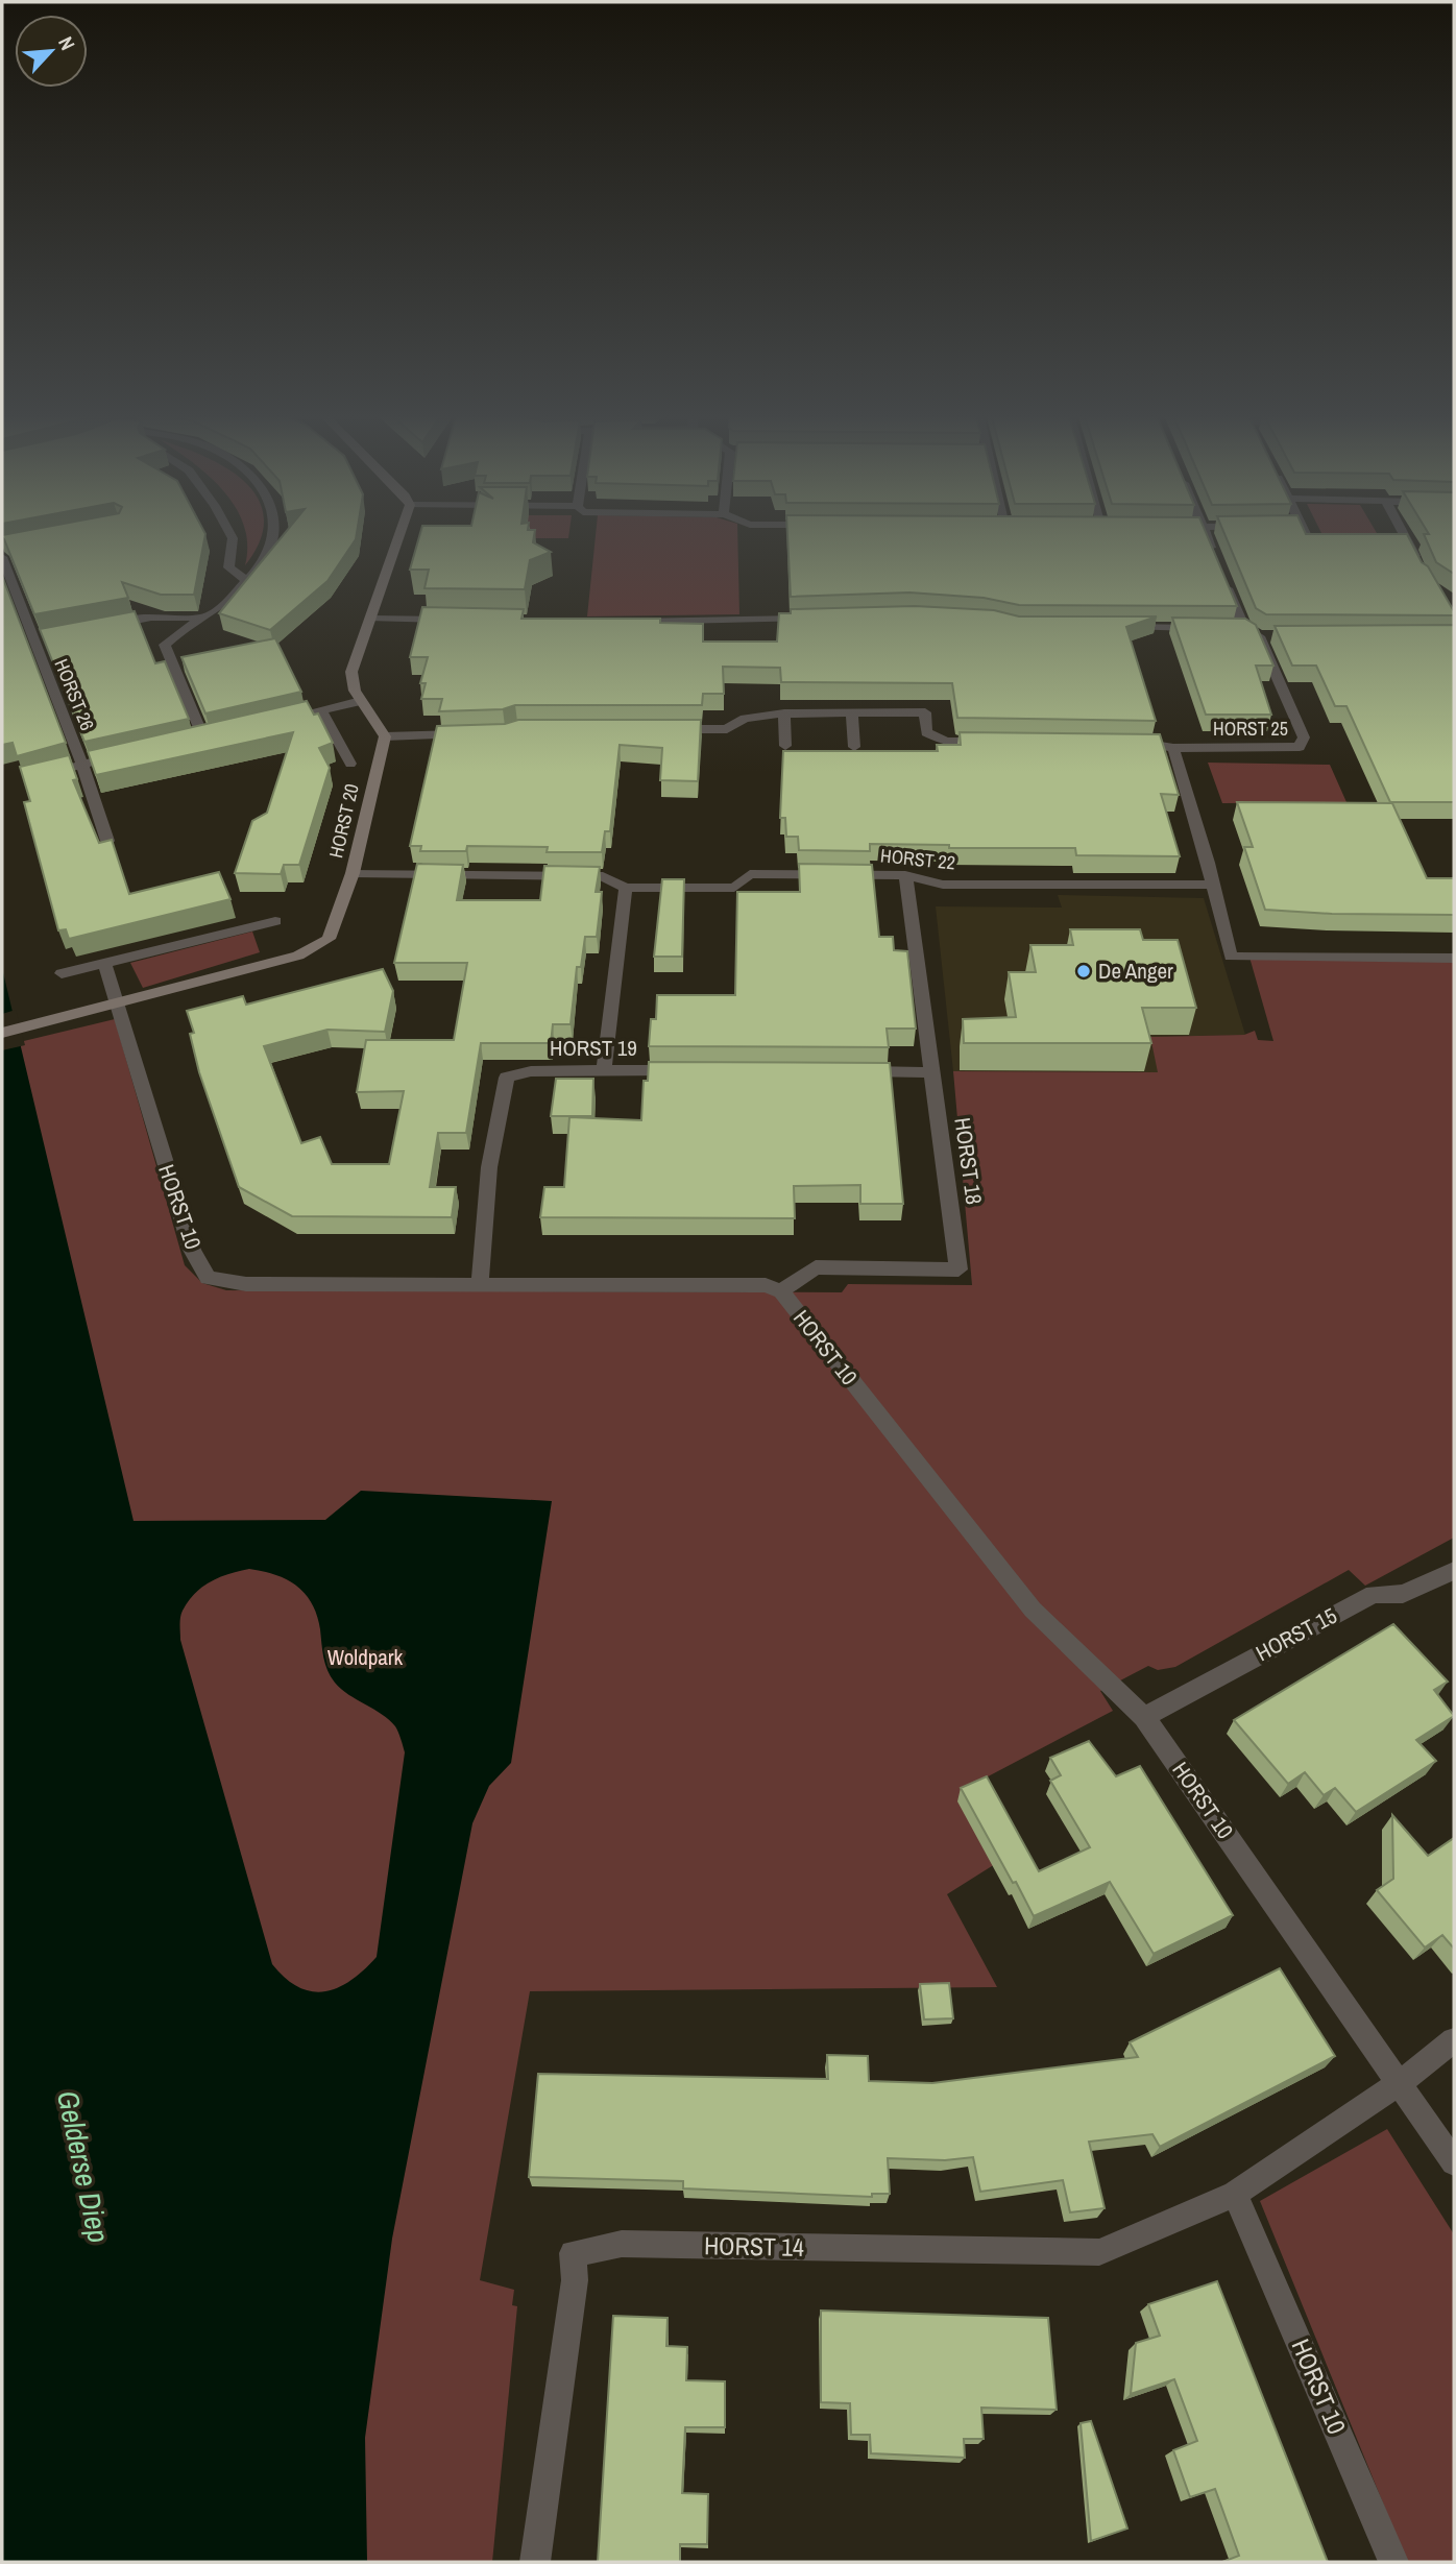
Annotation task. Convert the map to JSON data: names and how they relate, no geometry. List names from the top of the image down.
{
  "streets": {
    "street": [
      "HORST 26",
      "HORST 25",
      "HORST 20",
      "HORST 22",
      "HORST 19",
      "HORST 18",
      "HORST 10",
      "HORST 15",
      "HORST 14"
    ]
  },
  "crossings": [
    ["HORST 20", "HORST 22"],
    ["HORST 20", "HORST 10"],
    ["HORST 22", "HORST 18"],
    ["HORST 19", "HORST 10"],
    ["HORST 18", "HORST 10"],
    ["HORST 10", "HORST 15"],
    ["HORST 10", "HORST 14"]
  ],
  "water": ["Gelderse Diep"],
  "parks": ["Woldpark"],
  "places": ["De Anger"],
  "north": "top right"
}
